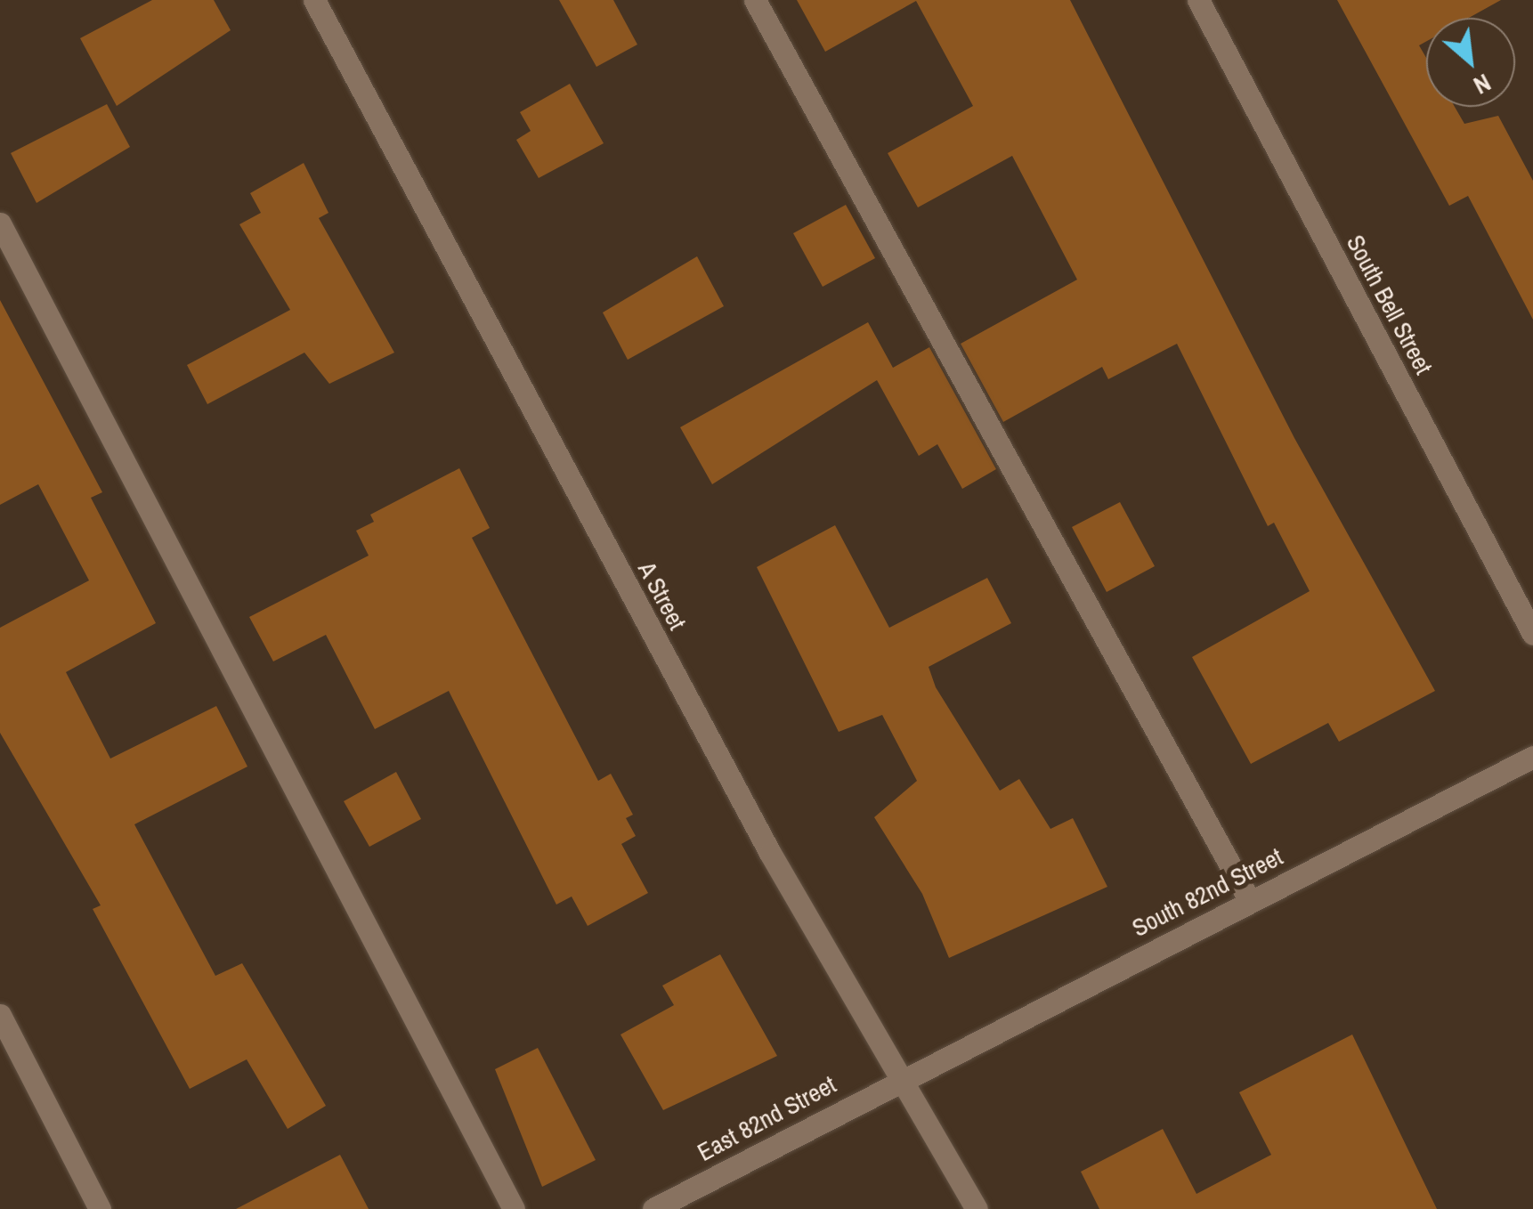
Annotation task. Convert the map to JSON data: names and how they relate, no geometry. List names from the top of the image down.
{
  "streets": {
    "street": [
      "South Bell Street",
      "A Street",
      "South 82nd Street",
      "East 82nd Street"
    ]
  },
  "crossings": [
    ["A Street", "South 82nd Street"],
    ["A Street", "East 82nd Street"],
    ["South 82nd Street", "East 82nd Street"]
  ],
  "north": "bottom right"
}
